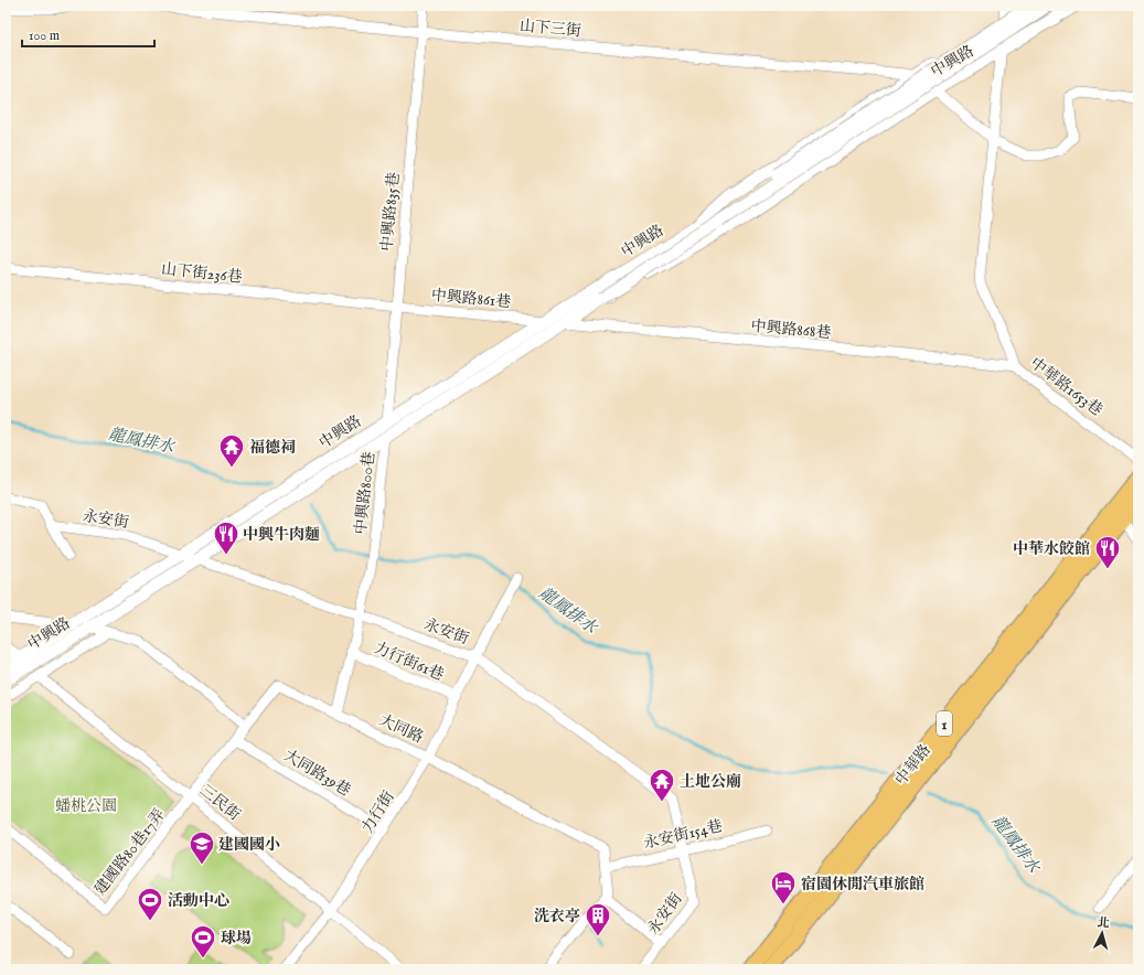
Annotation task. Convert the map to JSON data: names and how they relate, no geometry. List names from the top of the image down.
{
  "streets": {
    "main road": ["1", "中華路"],
    "street": [
      "山下三街",
      "中興路",
      "中興路835巷",
      "山下街236巷",
      "中興路861巷",
      "中興路868巷",
      "中華路1653巷",
      "中興路800巷",
      "永安街",
      "力行街61巷",
      "大同路",
      "大同路39巷",
      "三民街",
      "力行街",
      "永安街154巷",
      "建國路80巷17弄"
    ]
  },
  "crossings": [
    ["山下三街", "中興路"],
    ["山下三街", "中興路835巷"],
    ["山下三街", "中華路1653巷"],
    ["中興路", "中興路835巷"],
    ["中興路", "中興路861巷"],
    ["中興路", "中興路868巷"],
    ["中興路", "中華路1653巷"],
    ["中興路", "中興路800巷"],
    ["中興路", "永安街"],
    ["中興路835巷", "山下街236巷"],
    ["中興路835巷", "中興路861巷"],
    ["山下街236巷", "中興路861巷"],
    ["中興路868巷", "中華路1653巷"],
    ["中興路800巷", "永安街"],
    ["中興路800巷", "力行街61巷"],
    ["中興路800巷", "大同路"],
    ["永安街", "力行街"],
    ["永安街", "永安街154巷"],
    ["力行街61巷", "力行街"],
    ["大同路", "力行街"],
    ["大同路", "永安街154巷"],
    ["大同路39巷", "力行街"],
    ["三民街", "力行街"],
    ["三民街", "建國路80巷17弄"]
  ],
  "water": ["龍鳳排水"],
  "parks": ["蟠桃公園"],
  "places": {
    "temple": ["福德祠", "土地公廟"],
    "restaurant": ["中興牛肉麵", "中華水餃館"],
    "school or university": ["建國國小"],
    "hotel": ["宿園休閒汽車旅館"],
    "sports": ["活動中心", "球場"],
    "building": ["洗衣亭"]
  },
  "scale_bar": "100 m",
  "north": "top"
}
